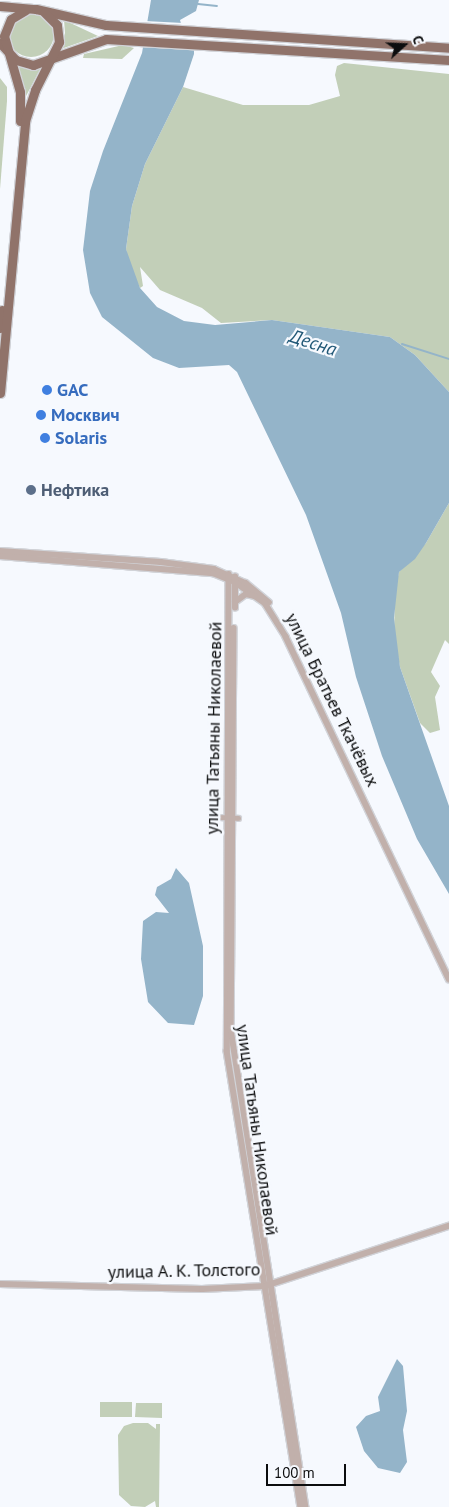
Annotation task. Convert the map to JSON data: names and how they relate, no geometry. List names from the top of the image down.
{
  "streets": {
    "street": ["улица Братьев Ткачёвых", "улица Татьяны Николаевой", "улица А. К. Толстого"]
  },
  "crossings": [
    ["улица Братьев Ткачёвых", "улица Татьяны Николаевой"],
    ["улица Татьяны Николаевой", "улица А. К. Толстого"]
  ],
  "water": ["Десна"],
  "places": [
    "GAC",
    "Москвич",
    "Solaris",
    "Нефтика"
  ],
  "scale_bar": "100 m",
  "north": "right"
}
